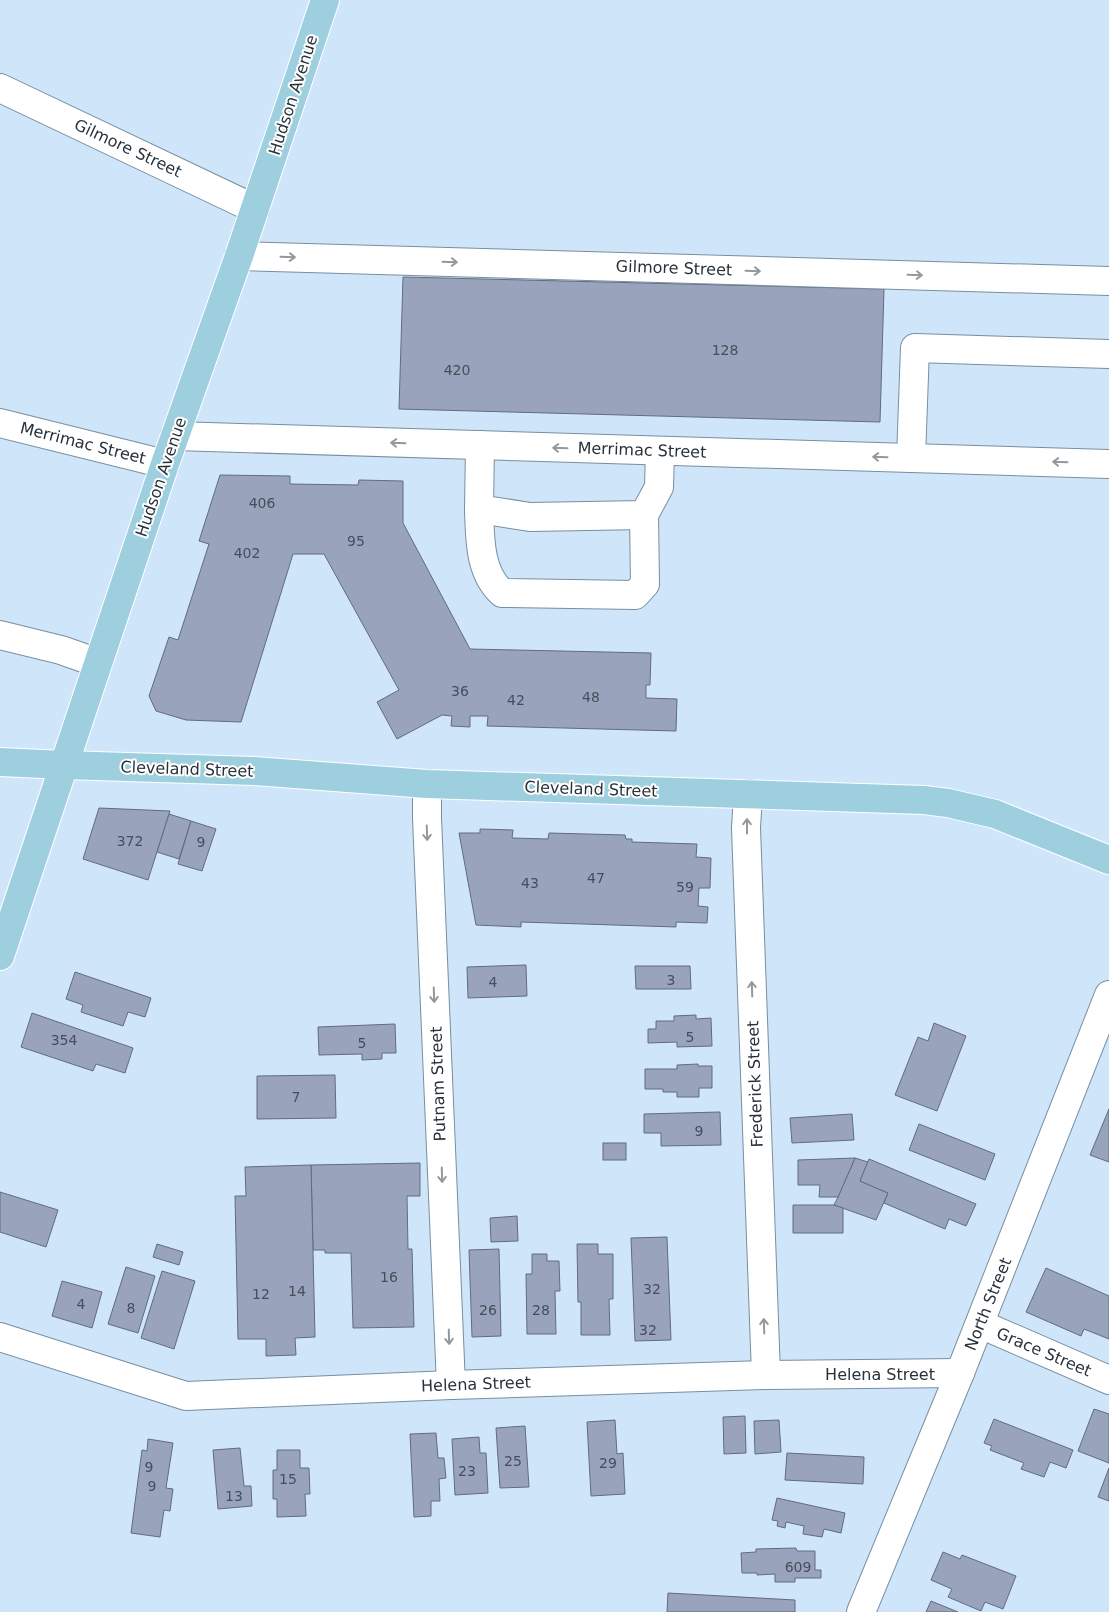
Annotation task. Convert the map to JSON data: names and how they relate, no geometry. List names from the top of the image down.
{
  "streets": {
    "main road": ["Hudson Avenue", "Cleveland Street"],
    "street": [
      "Gilmore Street",
      "Merrimac Street",
      "Putnam Street",
      "Frederick Street",
      "North Street",
      "Grace Street",
      "Helena Street"
    ]
  },
  "crossings": [
    ["Hudson Avenue", "Gilmore Street"],
    ["Hudson Avenue", "Merrimac Street"],
    ["Hudson Avenue", "Cleveland Street"],
    ["Cleveland Street", "Putnam Street"],
    ["Cleveland Street", "Frederick Street"],
    ["Putnam Street", "Helena Street"],
    ["Frederick Street", "Helena Street"],
    ["North Street", "Grace Street"],
    ["North Street", "Helena Street"]
  ],
  "one_way": [
    "Gilmore Street",
    "Merrimac Street",
    "Putnam Street",
    "Frederick Street"
  ],
  "house_numbers": [
    "128",
    "420",
    "406",
    "95",
    "402",
    "36",
    "48",
    "42",
    "372",
    "9",
    "47",
    "43",
    "59",
    "3",
    "4",
    "5",
    "354",
    "5",
    "7",
    "9",
    "16",
    "32",
    "14",
    "12",
    "4",
    "8",
    "26",
    "28",
    "32",
    "25",
    "29",
    "9",
    "23",
    "15",
    "9",
    "13",
    "609"
  ]
}
